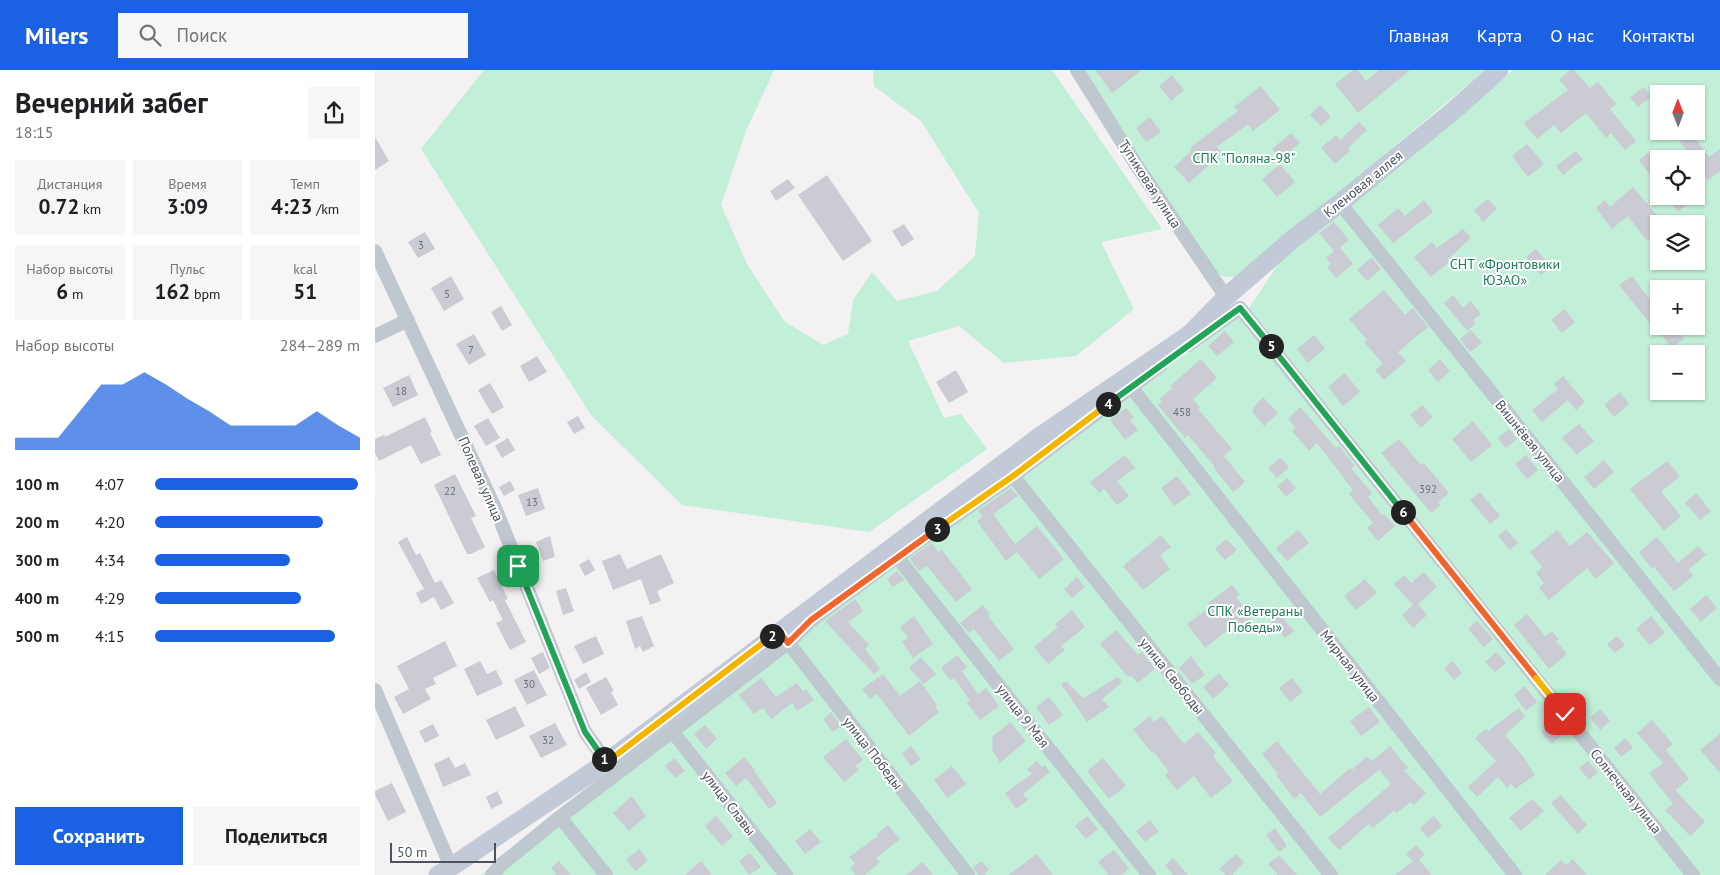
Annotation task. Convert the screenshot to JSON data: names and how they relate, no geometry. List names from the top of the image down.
{
  "streets": {
    "street": [
      "Тупиковая улица",
      "Кленовая аллея",
      "Вишнёвая улица",
      "Полевая улица",
      "Мирная улица",
      "улица Свободы",
      "улица 9 Мая",
      "улица Победы",
      "Солнечная улица",
      "улица Славы"
    ]
  },
  "crossings": [
    ["Тупиковая улица", "Кленовая аллея"],
    ["Тупиковая улица", "Солнечная улица"],
    ["Кленовая аллея", "Вишнёвая улица"],
    ["Кленовая аллея", "Полевая улица"],
    ["Кленовая аллея", "улица Победы"],
    ["Кленовая аллея", "Солнечная улица"]
  ],
  "parks": ["СПК \"Поляна-98\"", "СНТ «Фронтовики ЮЗАО»", "СПК «Ветераны Победы»"],
  "house_numbers": [
    "3",
    "5",
    "7",
    "18",
    "458",
    "392",
    "22",
    "13",
    "30",
    "32"
  ],
  "scale_bar": "50 m",
  "north": "top",
  "page": {
    "header": "Milers",
    "search": "Поиск",
    "nav": [
      "Главная",
      "Карта",
      "О нас",
      "Контакты"
    ],
    "heading": ["Вечерний забег", "18:15"],
    "map_buttons": ["+", "−"],
    "stats": [
      ["Дистанция", "0.72 km"],
      ["Время", "3:09"],
      ["Темп", "4:23 /km"],
      ["Набор высоты", "6 m"],
      ["Пульс", "162 bpm"],
      ["kcal", "51"]
    ],
    "chart": ["Набор высоты", "284–289 m"],
    "pins": [
      "5",
      "4",
      "6",
      "3",
      "2",
      "1"
    ],
    "list": [
      {
        "name": "100 m",
        "note": "4:07"
      },
      {
        "name": "200 m",
        "note": "4:20"
      },
      {
        "name": "300 m",
        "note": "4:34"
      },
      {
        "name": "400 m",
        "note": "4:29"
      },
      {
        "name": "500 m",
        "note": "4:15"
      }
    ],
    "buttons": ["Сохранить", "Поделиться"],
    "scale": "50 m"
  }
}
